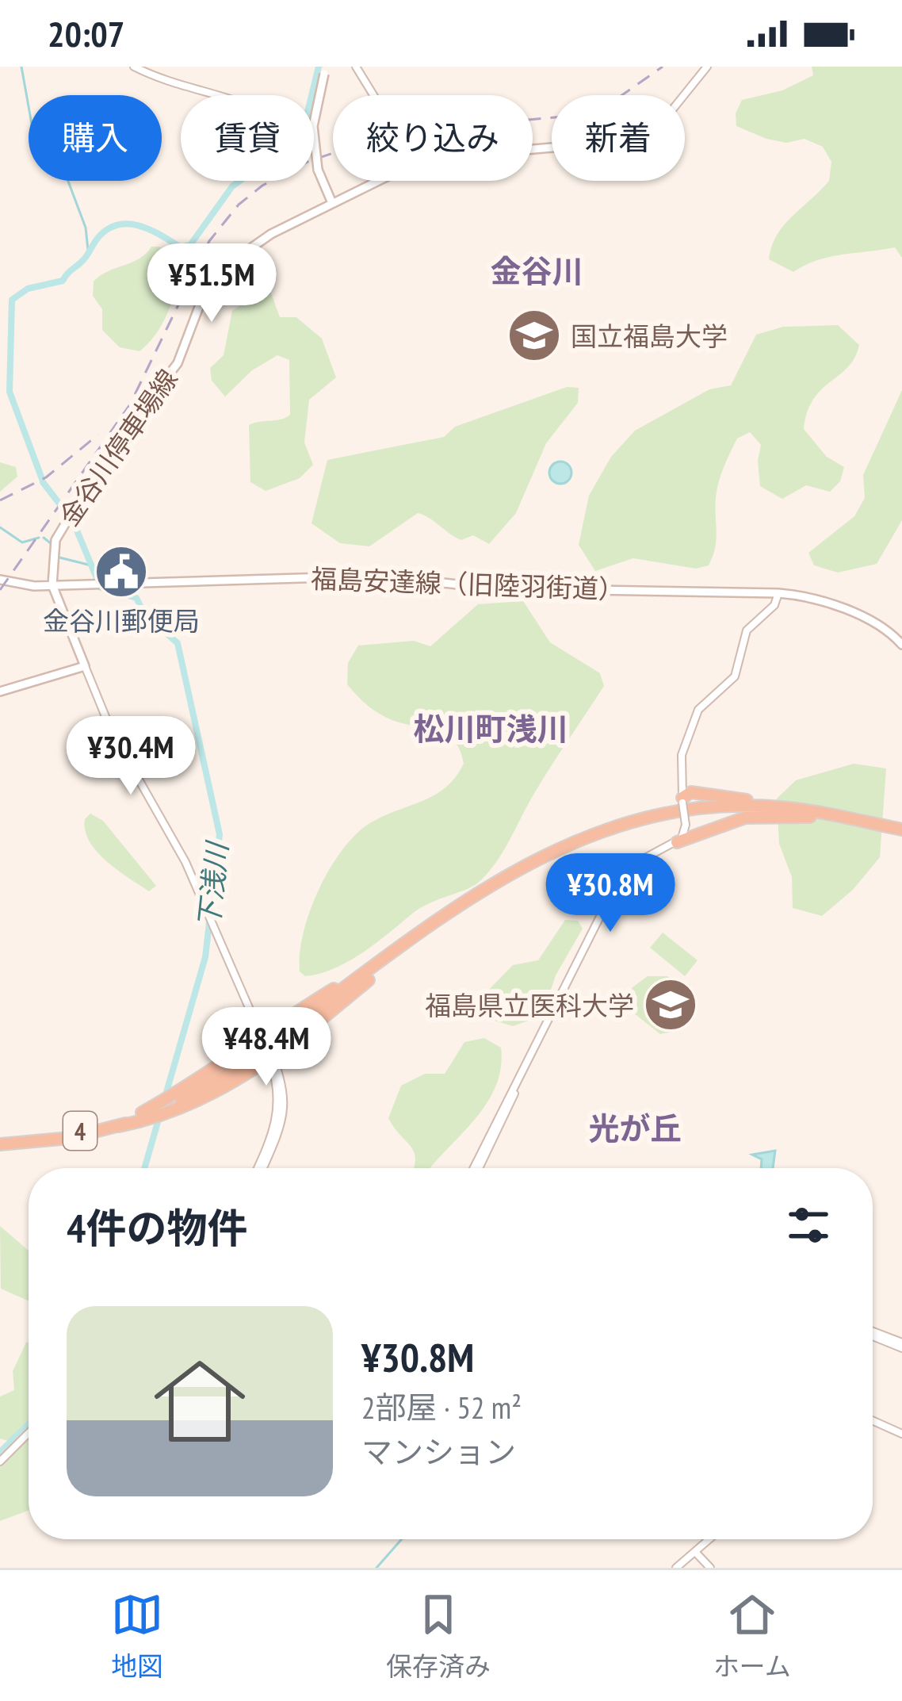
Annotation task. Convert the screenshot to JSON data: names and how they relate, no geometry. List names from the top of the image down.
{
  "streets": {
    "highway": ["4"],
    "main road": ["金谷川停車場線", "福島安達線（旧陸羽街道）"]
  },
  "crossings": [
    ["金谷川停車場線", "福島安達線（旧陸羽街道）"]
  ],
  "districts": ["金谷川", "松川町浅川", "光が丘"],
  "water": ["下浅川"],
  "places": {
    "school or university": ["国立福島大学", "福島県立医科大学"],
    "public building": ["金谷川郵便局"]
  },
  "page": {
    "status": "20:07",
    "chip": [
      "購入",
      "賃貸",
      "絞り込み",
      "新着"
    ],
    "price": [
      "¥51.5M",
      "¥30.4M",
      "¥30.8M",
      "¥48.4M"
    ],
    "heading": "4件の物件",
    "list": [
      {
        "name": "¥30.8M",
        "note": "2部屋 · 52 m² · マンション"
      }
    ],
    "tabs": ["地図", "保存済み", "ホーム"]
  }
}
